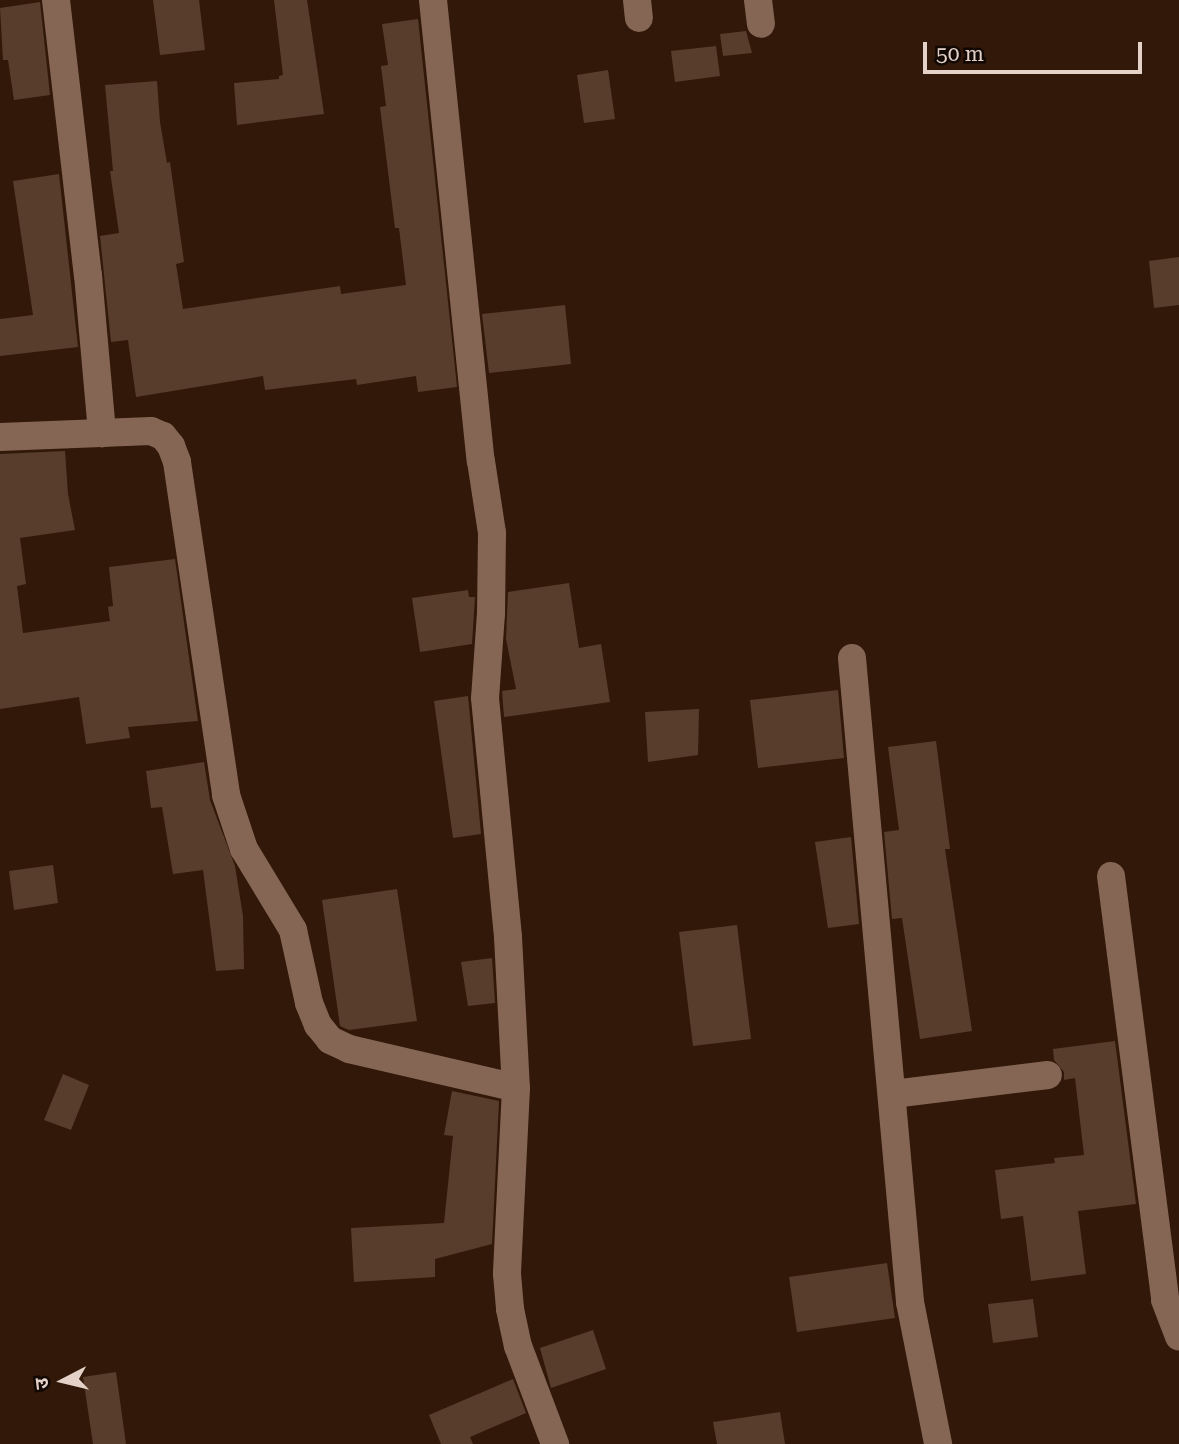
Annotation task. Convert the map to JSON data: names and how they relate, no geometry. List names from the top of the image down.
{
  "scale_bar": "50 m",
  "north": "left"
}
